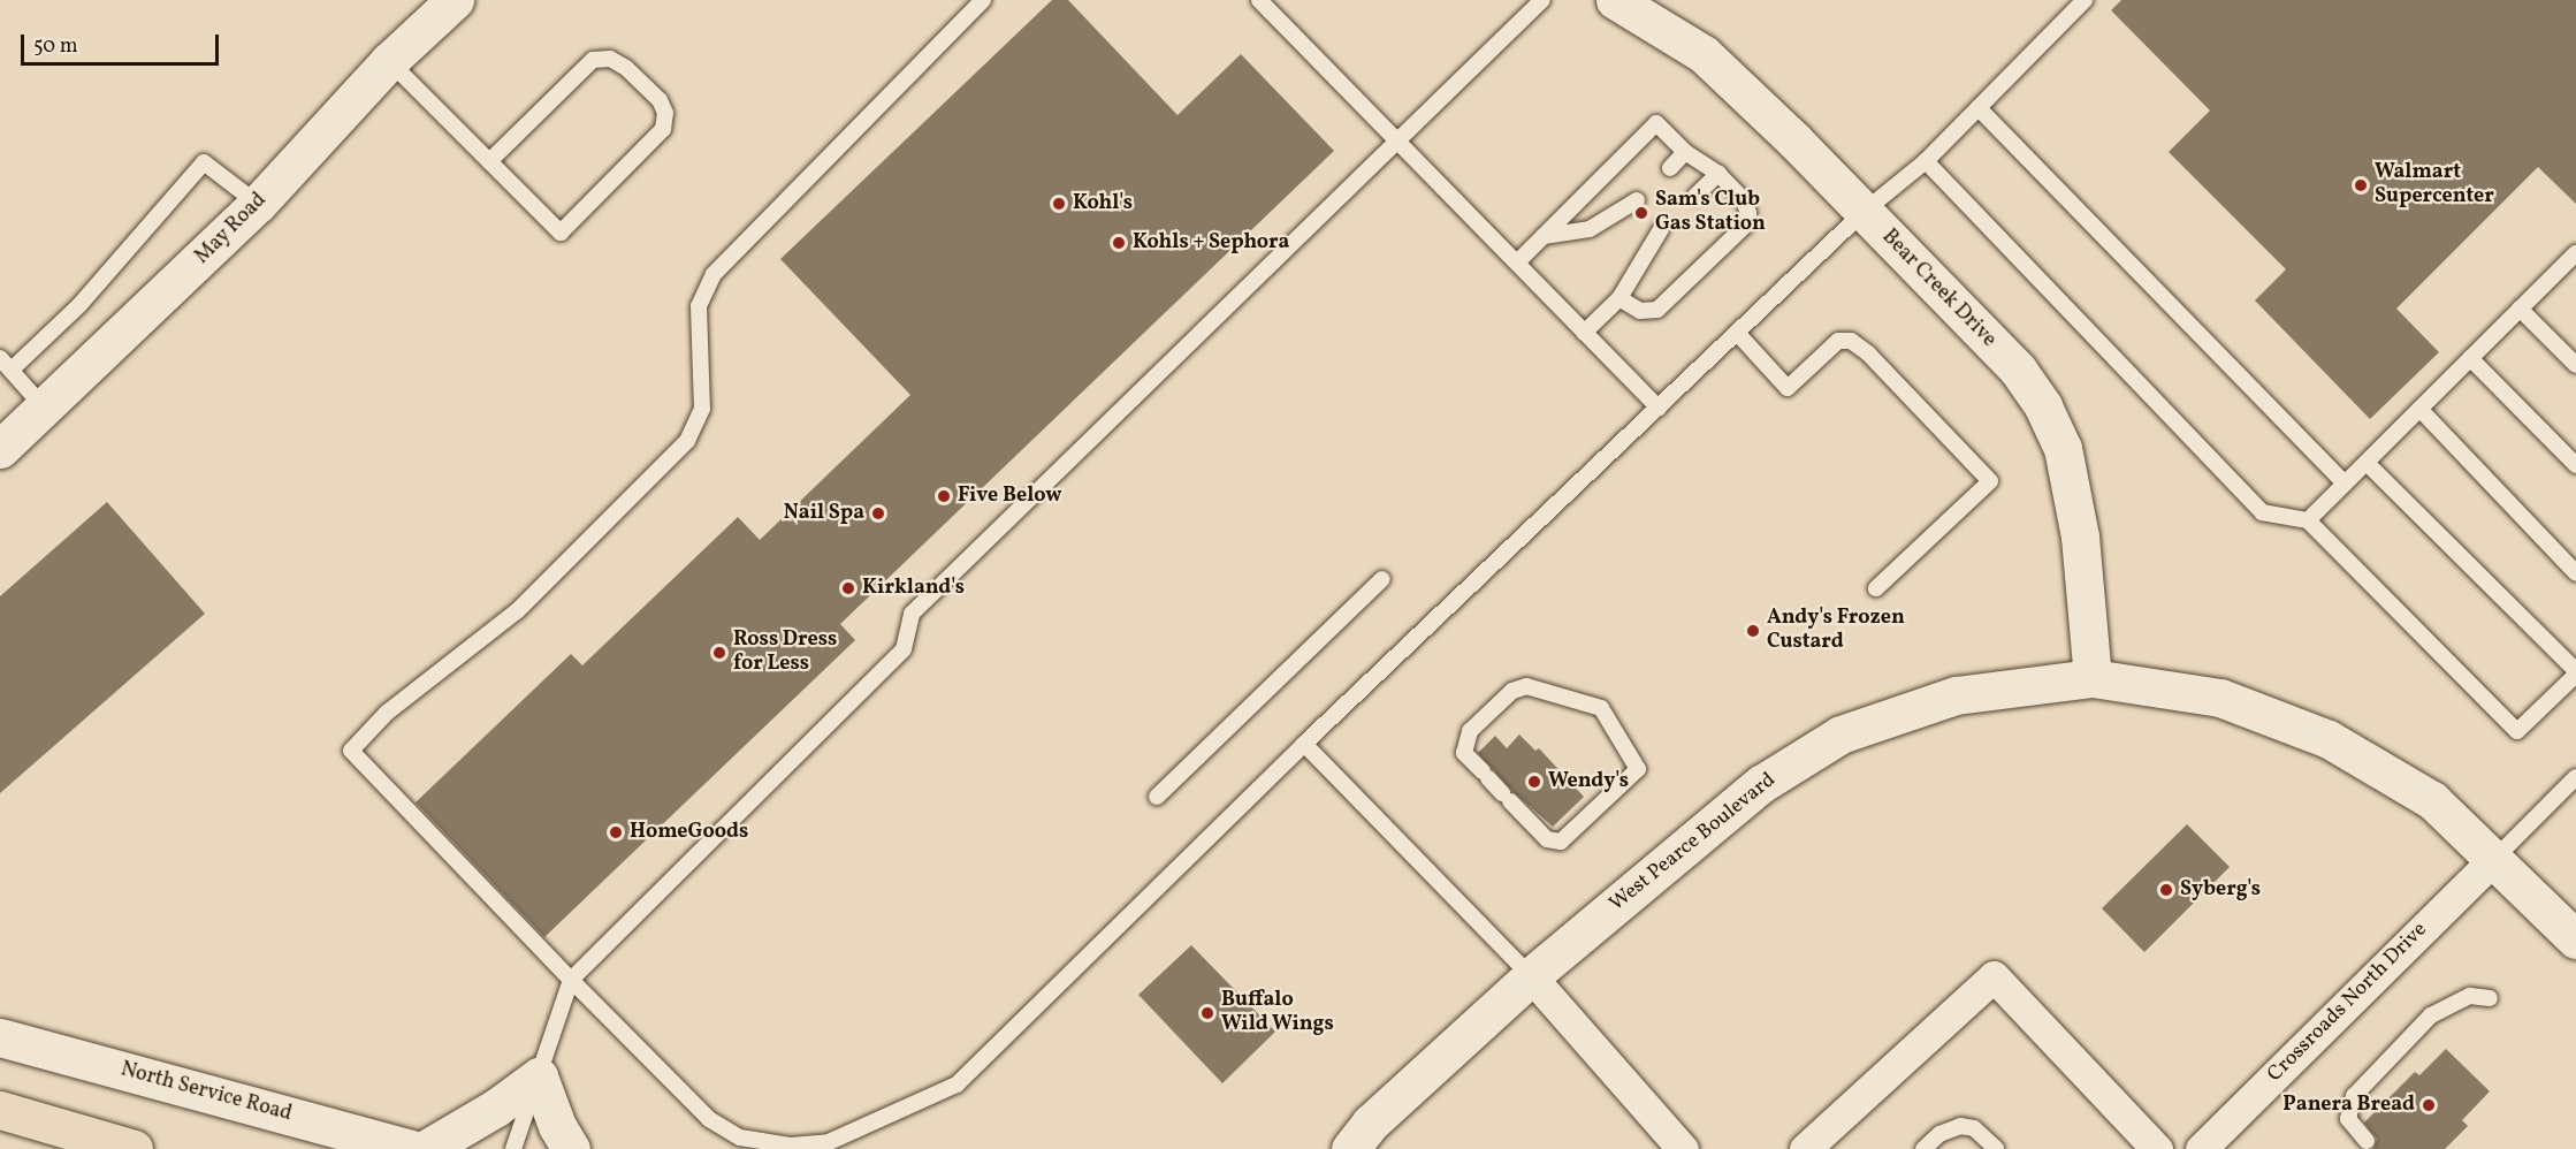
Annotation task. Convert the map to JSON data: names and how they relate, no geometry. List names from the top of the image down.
{
  "streets": {
    "street": [
      "May Road",
      "Bear Creek Drive",
      "West Pearce Boulevard",
      "Crossroads North Drive",
      "North Service Road"
    ]
  },
  "crossings": [
    ["Bear Creek Drive", "West Pearce Boulevard"],
    ["West Pearce Boulevard", "Crossroads North Drive"]
  ],
  "places": [
    "Walmart Supercenter",
    "Kohl's",
    "Sam's Club Gas Station",
    "Kohls + Sephora",
    "Five Below",
    "Nail Spa",
    "Kirkland's",
    "Andy's Frozen Custard",
    "Ross Dress for Less",
    "Wendy's",
    "HomeGoods",
    "Syberg's",
    "Buffalo Wild Wings",
    "Panera Bread"
  ],
  "scale_bar": "50 m"
}
